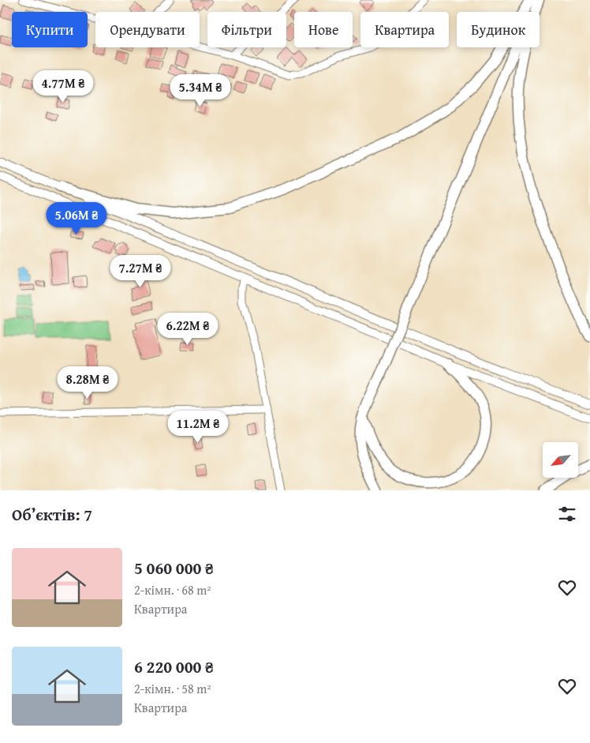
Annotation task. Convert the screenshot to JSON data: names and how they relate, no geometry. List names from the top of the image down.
{
  "north": "bottom left",
  "page": {
    "chip": [
      "Купити",
      "Орендувати",
      "Фільтри",
      "Нове",
      "Квартира",
      "Будинок"
    ],
    "price": [
      "4.77M ₴",
      "5.34M ₴",
      "5.06M ₴",
      "7.27M ₴",
      "6.22M ₴",
      "8.28M ₴",
      "11.2M ₴"
    ],
    "heading": "Об’єктів: 7",
    "list": [
      {
        "name": "5 060 000 ₴",
        "note": "2-кімн. · 68 m² · Квартира"
      },
      {
        "name": "6 220 000 ₴",
        "note": "2-кімн. · 58 m² · Квартира"
      }
    ]
  }
}
